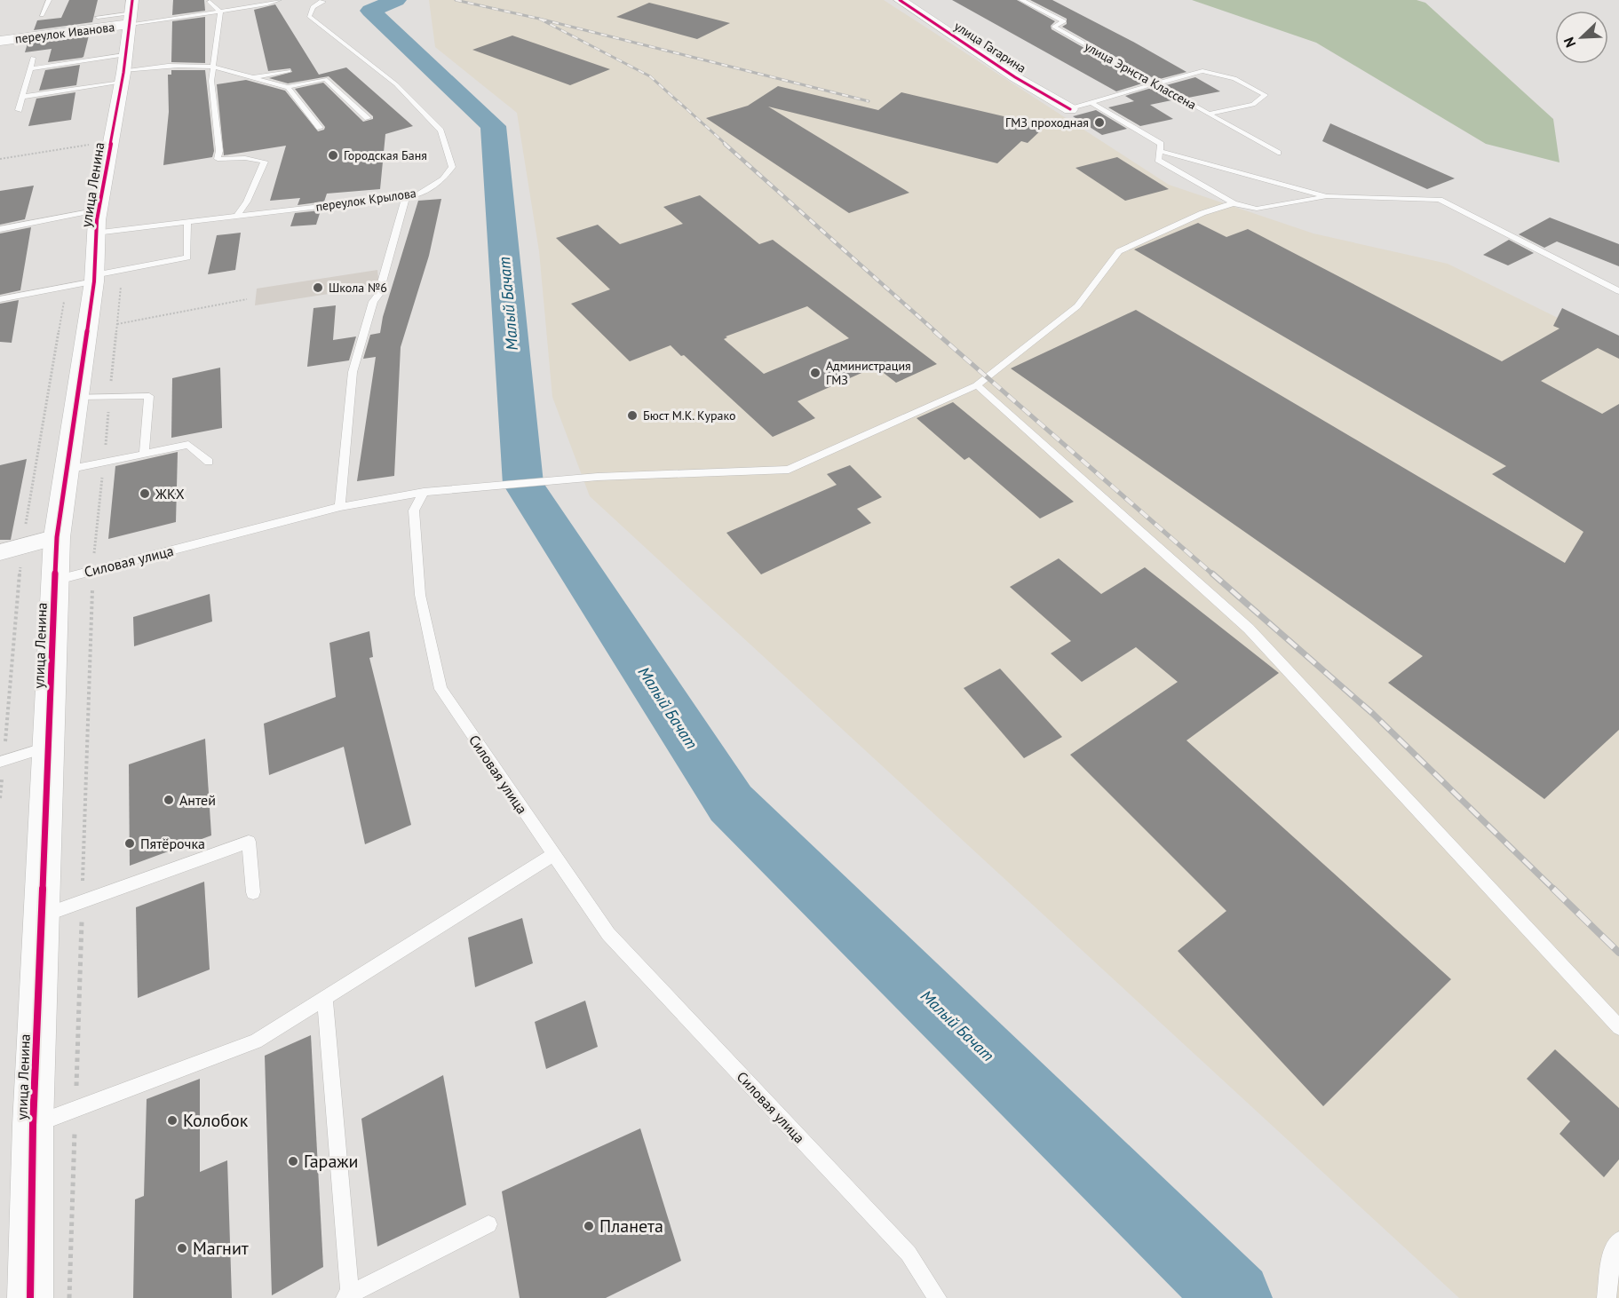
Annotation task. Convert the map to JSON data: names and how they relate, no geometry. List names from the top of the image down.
{
  "streets": {
    "street": ["переулок Иванова", "улица Гагарина", "улица Ленина"],
    "lane": ["улица Эрнста Классена", "переулок Крылова", "Силовая улица"]
  },
  "crossings": [
    ["переулок Иванова", "улица Ленина"],
    ["улица Ленина", "переулок Крылова"],
    ["улица Ленина", "Силовая улица"]
  ],
  "water": ["Малый Бачат"],
  "places": [
    "ГМЗ проходная",
    "Городская Баня",
    "Школа №6",
    "Администрация ГМЗ",
    "Бюст М.К. Курако",
    "ЖКХ",
    "Антей",
    "Пятёрочка",
    "Колобок",
    "Гаражи",
    "Планета",
    "Магнит"
  ],
  "north": "bottom left"
}
